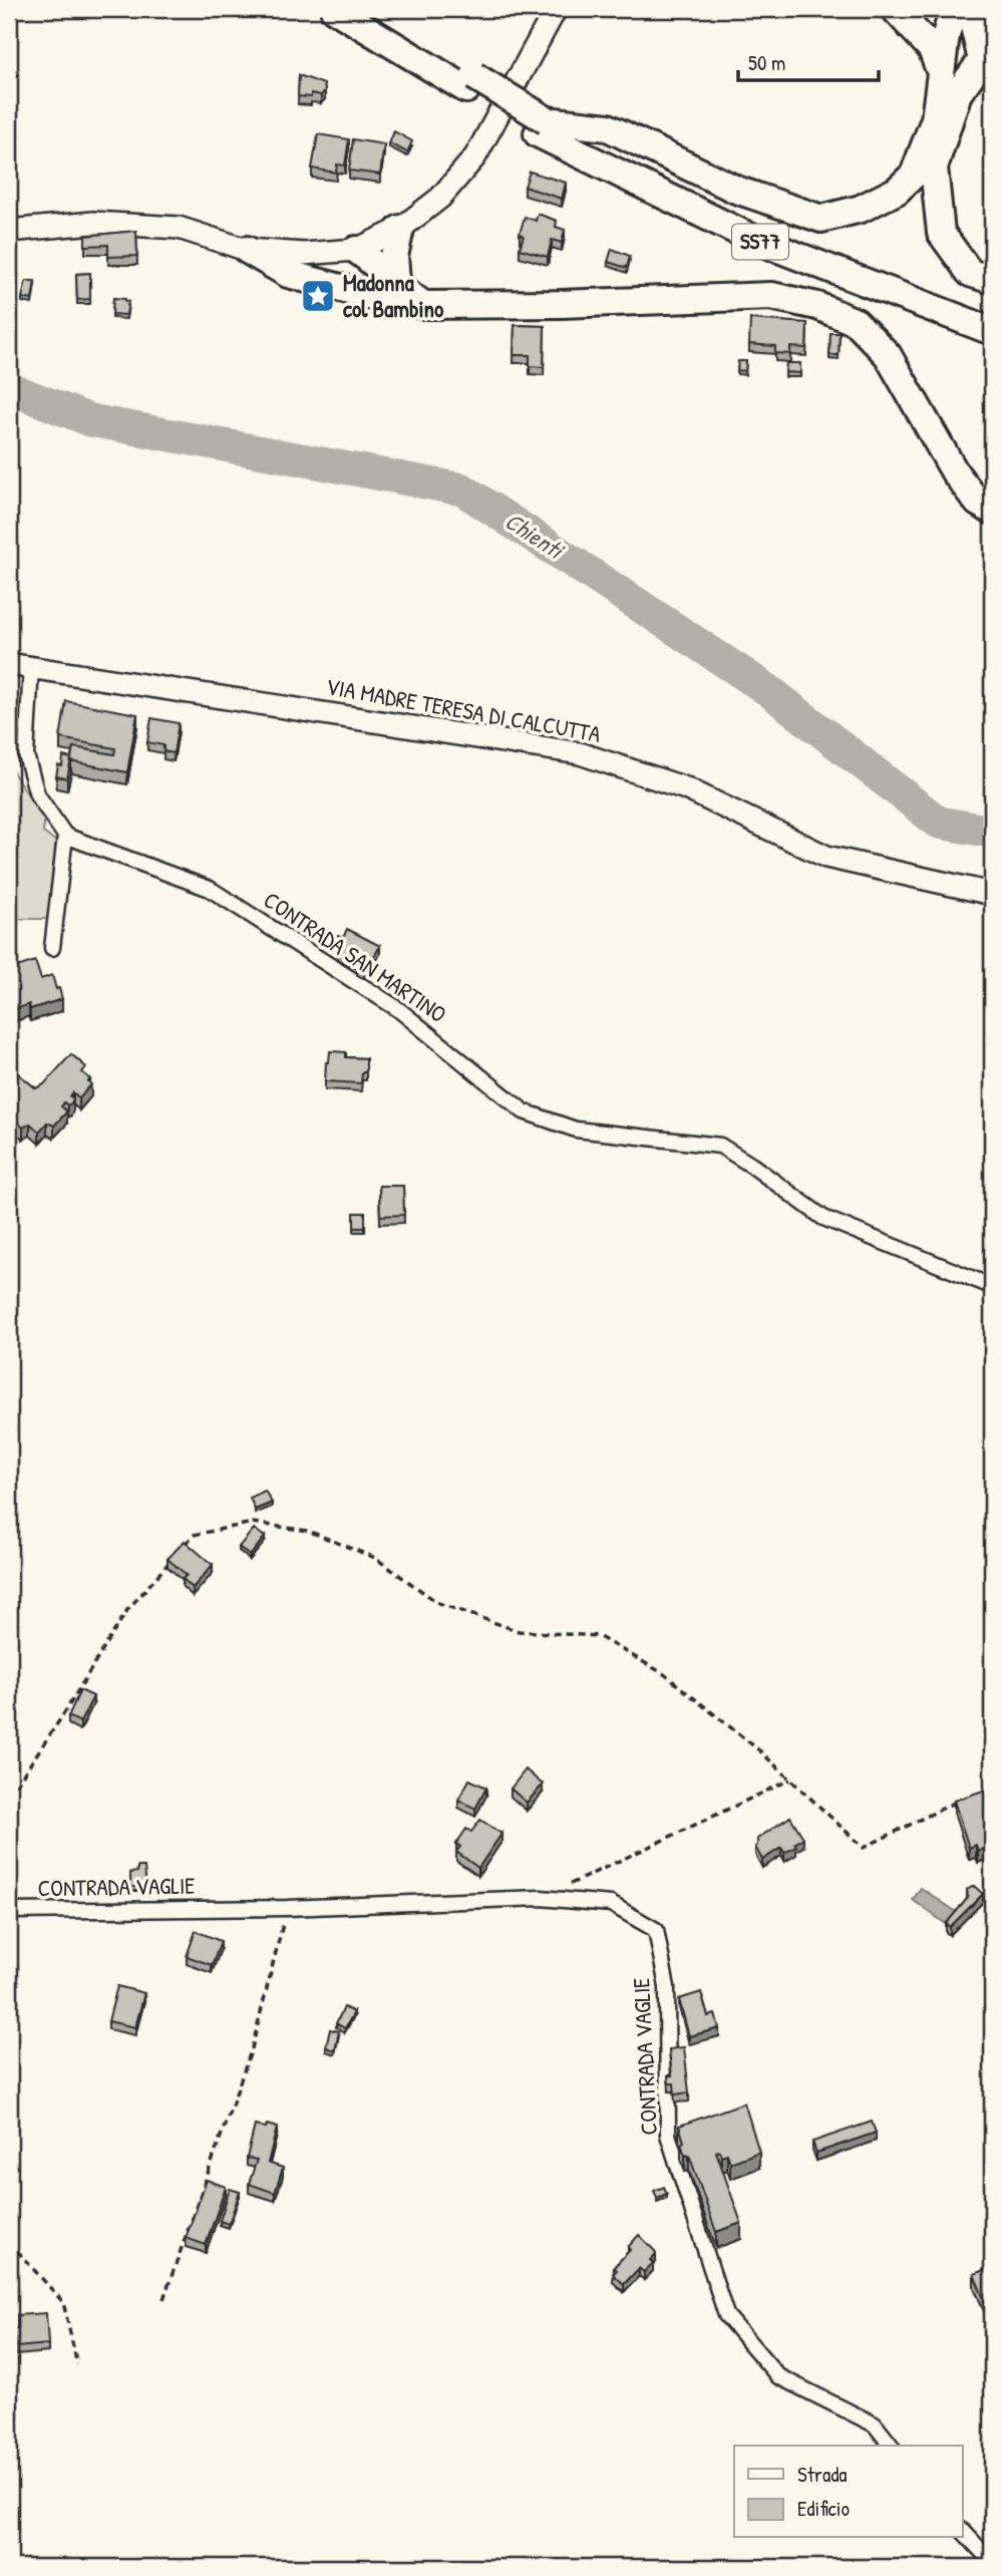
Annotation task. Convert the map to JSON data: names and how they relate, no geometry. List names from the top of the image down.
{
  "streets": {
    "highway": ["SS77"],
    "main road": ["VIA MADRE TERESA DI CALCUTTA"],
    "street": ["CONTRADA SAN MARTINO", "CONTRADA VAGLIE"]
  },
  "water": ["Chienti"],
  "places": {
    "place": ["Madonna col Bambino"]
  },
  "legend": ["Strada", "Edificio"],
  "scale_bar": "50 m"
}
